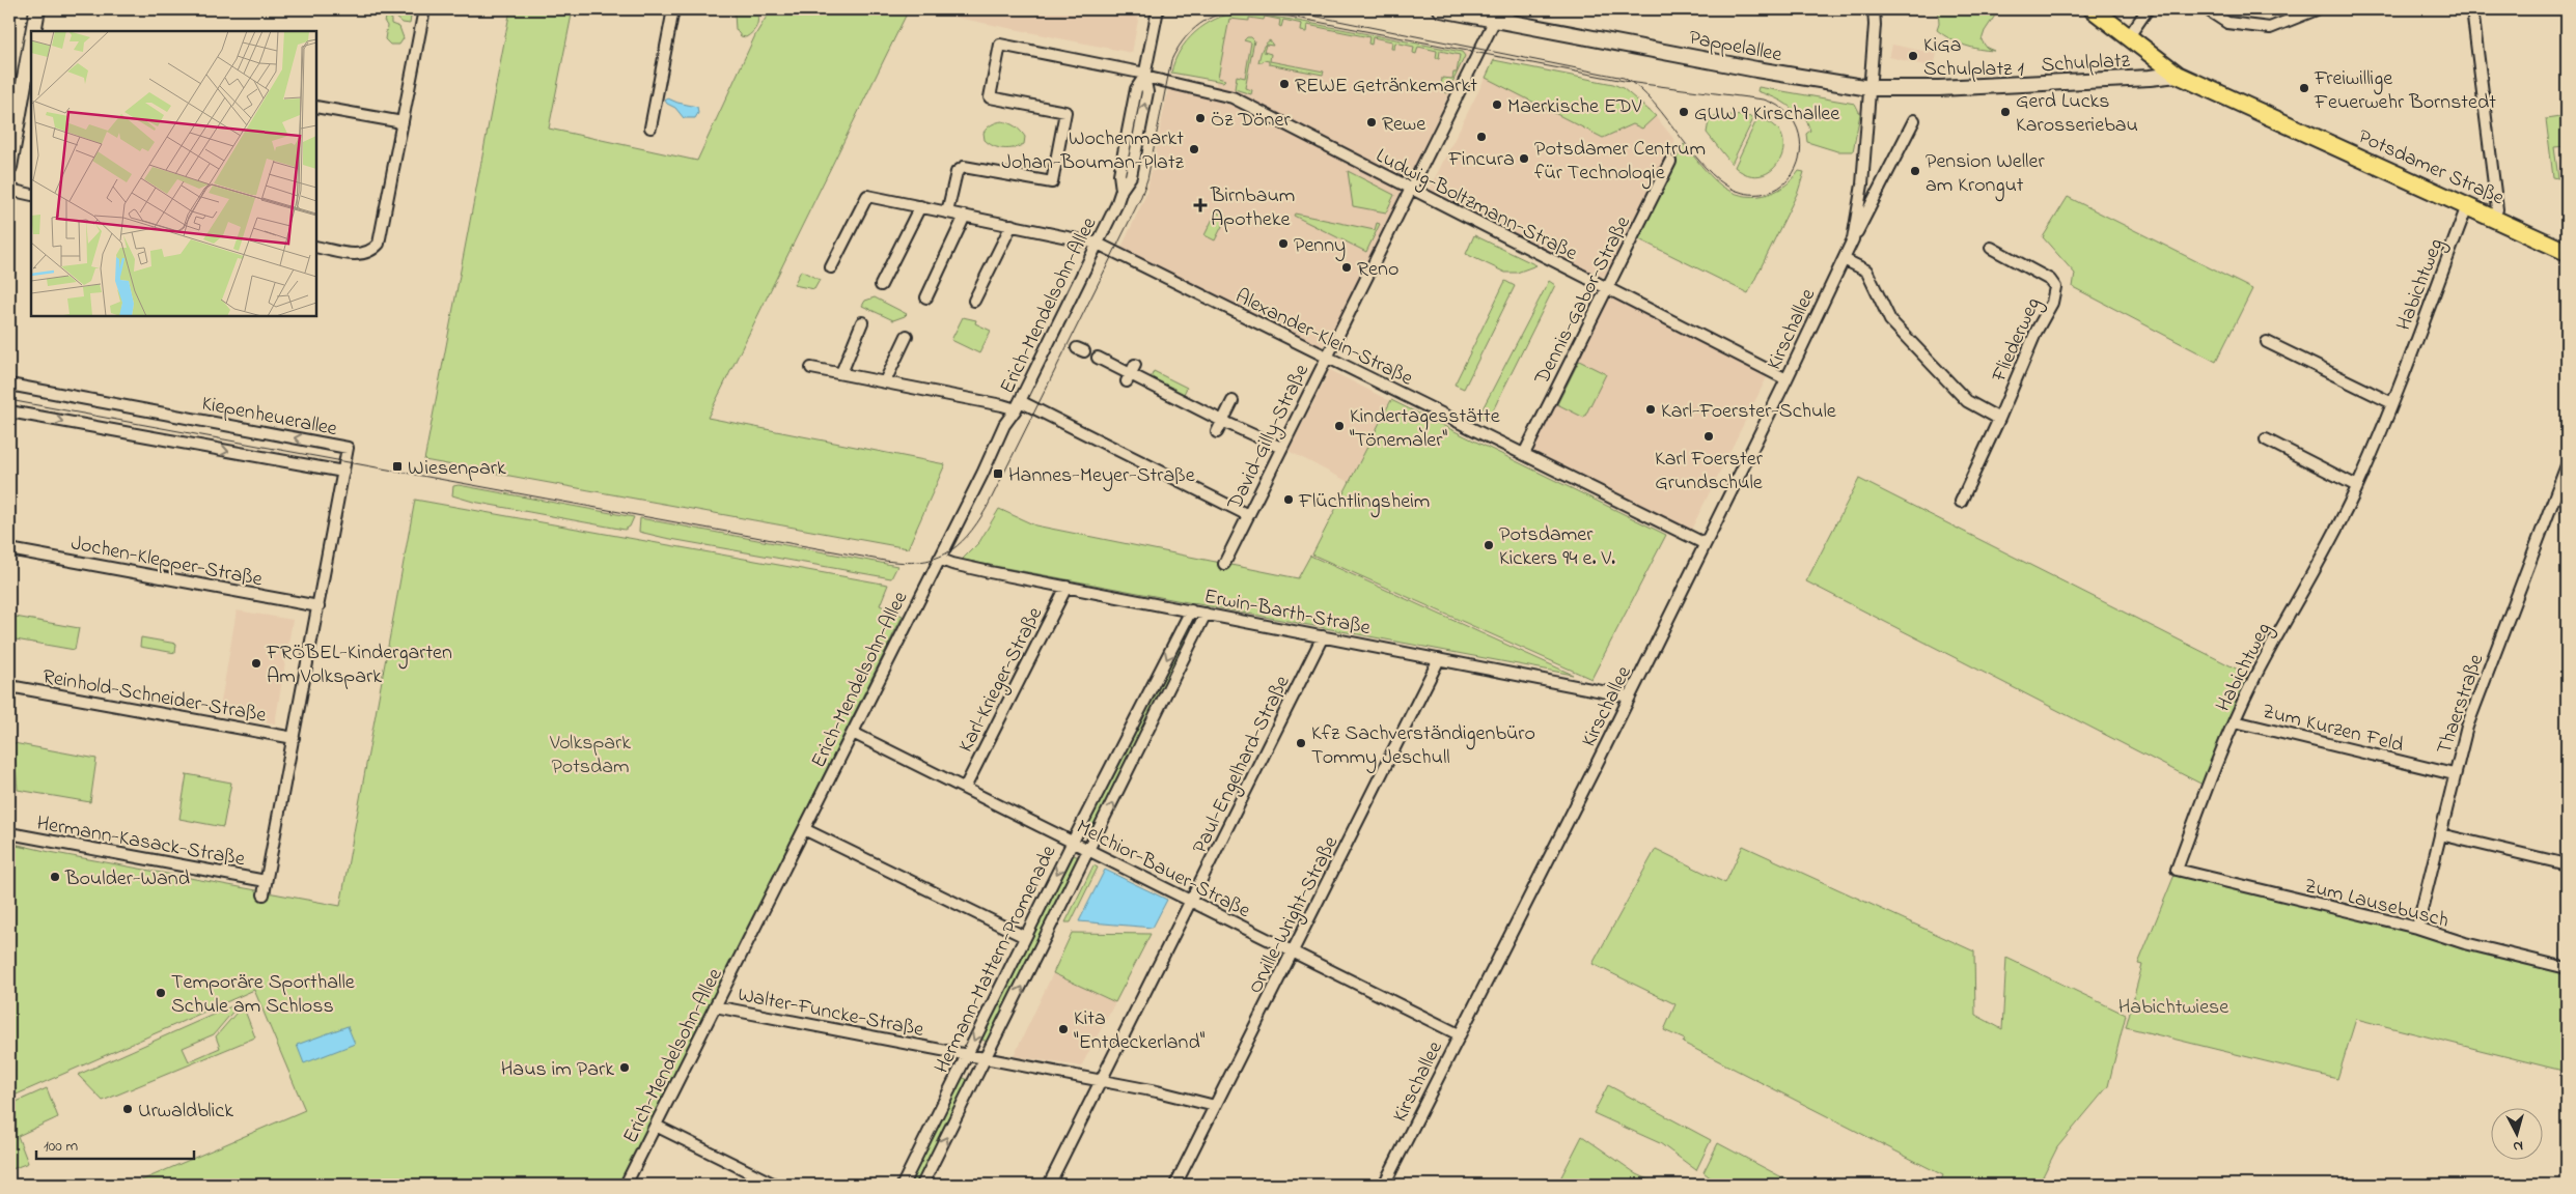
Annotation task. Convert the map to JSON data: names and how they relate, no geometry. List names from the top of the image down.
{
  "streets": {
    "main road": ["Potsdamer Straße"],
    "street": [
      "Pappelallee",
      "Schulplatz",
      "Ludwig-Boltzmann-Straße",
      "Habichtweg",
      "Dennis-Gabor-Straße",
      "Erich-Mendelsohn-Allee",
      "Kirschallee",
      "Alexander-Klein-Straße",
      "Fliederweg",
      "Kiepenheuerallee",
      "David-Gilly-Straße",
      "Jochen-Klepper-Straße",
      "Erwin-Barth-Straße",
      "Karl-Krieger-Straße",
      "Reinhold-Schneider-Straße",
      "Thaerstraße",
      "Zum Kurzen Feld",
      "Paul-Engelhard-Straße",
      "Hermann-Kasack-Straße",
      "Melchior-Bauer-Straße",
      "Zum Lausebusch",
      "Orville-Wright-Straße",
      "Hermann-Mattern-Promenade",
      "Walter-Funcke-Straße"
    ]
  },
  "crossings": [
    ["Pappelallee", "Schulplatz"],
    ["Pappelallee", "Kirschallee"],
    ["Pappelallee", "David-Gilly-Straße"],
    ["Schulplatz", "Potsdamer Straße"],
    ["Schulplatz", "Kirschallee"],
    ["Potsdamer Straße", "Habichtweg"],
    ["Ludwig-Boltzmann-Straße", "Dennis-Gabor-Straße"],
    ["Ludwig-Boltzmann-Straße", "Erich-Mendelsohn-Allee"],
    ["Ludwig-Boltzmann-Straße", "Kirschallee"],
    ["Ludwig-Boltzmann-Straße", "Alexander-Klein-Straße"],
    ["Ludwig-Boltzmann-Straße", "David-Gilly-Straße"],
    ["Habichtweg", "Zum Kurzen Feld"],
    ["Habichtweg", "Zum Lausebusch"],
    ["Dennis-Gabor-Straße", "Alexander-Klein-Straße"],
    ["Erich-Mendelsohn-Allee", "Alexander-Klein-Straße"],
    ["Erich-Mendelsohn-Allee", "Erwin-Barth-Straße"],
    ["Erich-Mendelsohn-Allee", "Melchior-Bauer-Straße"],
    ["Erich-Mendelsohn-Allee", "Walter-Funcke-Straße"],
    ["Kirschallee", "Alexander-Klein-Straße"],
    ["Kirschallee", "Erwin-Barth-Straße"],
    ["Kirschallee", "Melchior-Bauer-Straße"],
    ["Alexander-Klein-Straße", "David-Gilly-Straße"],
    ["Erwin-Barth-Straße", "Karl-Krieger-Straße"],
    ["Erwin-Barth-Straße", "Paul-Engelhard-Straße"],
    ["Erwin-Barth-Straße", "Orville-Wright-Straße"],
    ["Erwin-Barth-Straße", "Hermann-Mattern-Promenade"],
    ["Karl-Krieger-Straße", "Melchior-Bauer-Straße"],
    ["Thaerstraße", "Zum Kurzen Feld"],
    ["Thaerstraße", "Zum Lausebusch"],
    ["Paul-Engelhard-Straße", "Melchior-Bauer-Straße"],
    ["Paul-Engelhard-Straße", "Walter-Funcke-Straße"],
    ["Melchior-Bauer-Straße", "Orville-Wright-Straße"],
    ["Melchior-Bauer-Straße", "Hermann-Mattern-Promenade"],
    ["Orville-Wright-Straße", "Walter-Funcke-Straße"],
    ["Hermann-Mattern-Promenade", "Walter-Funcke-Straße"]
  ],
  "parks": ["Volkspark Potsdam", "Habichtwiese"],
  "places": {
    "other": [
      "KiGa Schulplatz 1",
      "REWE Getränkemarkt",
      "Freiwillige Feuerwehr Bornstedt",
      "Maerkische EDV",
      "GUW 9 Kirschallee",
      "Gerd Lucks Karosseriebau",
      "Öz Döner",
      "Rewe",
      "Fincura",
      "Wochenmarkt Johan-Bouman-Platz",
      "Potsdamer Centrum für Technologie",
      "Pension Weller am Krongut",
      "Penny",
      "Reno",
      "Karl-Foerster-Schule",
      "Kindertagesstätte \"Tönemaler\"",
      "Karl Foerster Grundschule",
      "Flüchtlingsheim",
      "Potsdamer Kickers 94 e. V.",
      "FRÖBEL-Kindergarten Am Volkspark",
      "Kfz Sachverständigenbüro Tommy Jeschull",
      "Boulder-Wand",
      "Temporäre Sporthalle Schule am Schloss",
      "Kita \"Entdeckerland\"",
      "Haus im Park",
      "Urwaldblick"
    ],
    "health": ["Birnbaum Apotheke"],
    "transit": ["Wiesenpark", "Hannes-Meyer-Straße"]
  },
  "scale_bar": "100 m",
  "north": "bottom"
}
